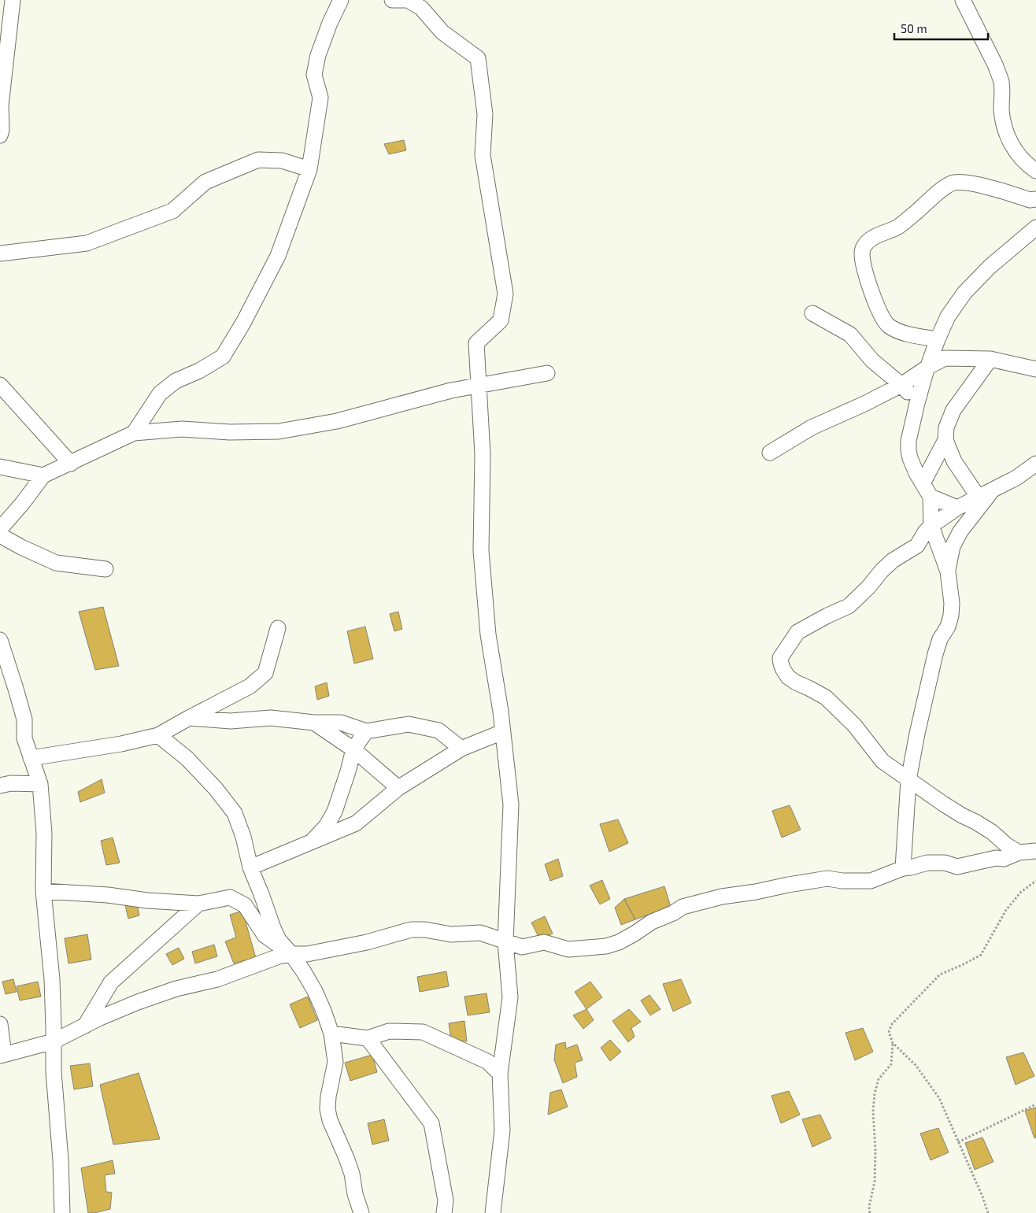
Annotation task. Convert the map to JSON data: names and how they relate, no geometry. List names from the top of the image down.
{
  "scale_bar": "50 m"
}
